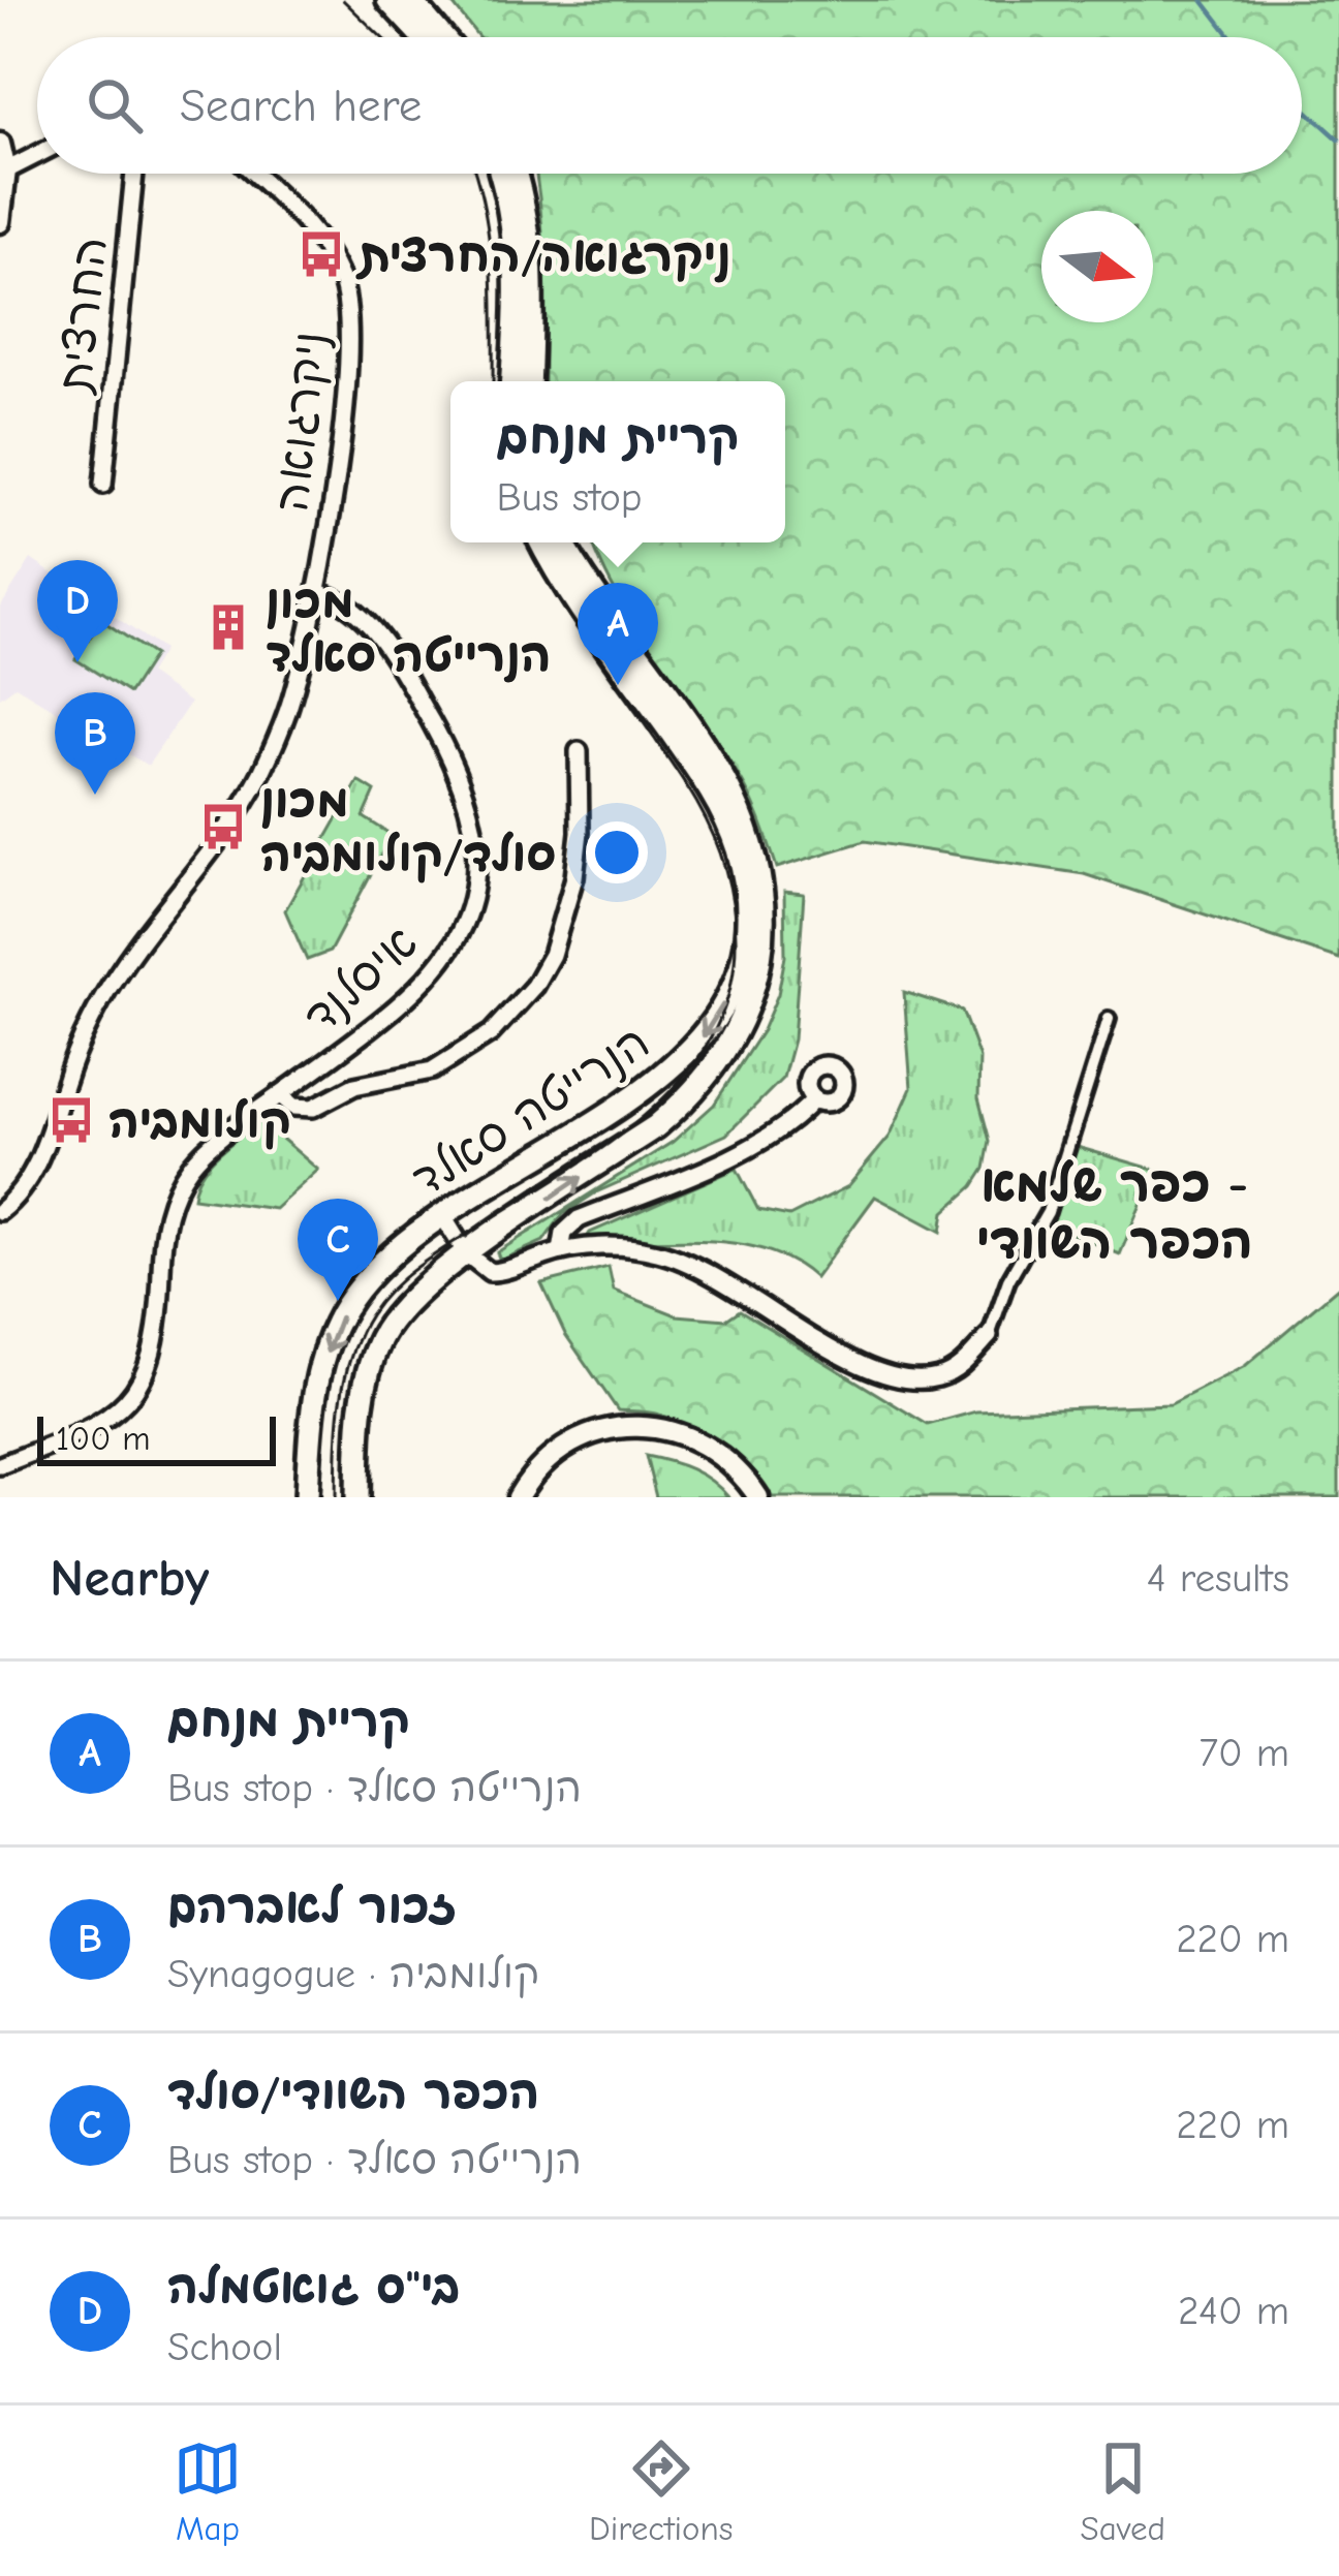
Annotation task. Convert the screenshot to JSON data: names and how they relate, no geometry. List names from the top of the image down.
{
  "streets": {
    "main road": ["הנרייטה סאלד"],
    "street": ["החרצית", "ניקרגואה", "איסלנד"]
  },
  "crossings": [
    ["ניקרגואה", "איסלנד"]
  ],
  "districts": ["כפר שלמא - הכפר השוודי"],
  "places": {
    "bus stop": ["ניקרגואה/החרצית", "מכון סולד/קולומביה", "קולומביה"],
    "building": ["מכון הנרייטה סאלד"]
  },
  "scale_bar": "100 m",
  "north": "right",
  "page": {
    "search": "Search here",
    "popup": ["קריית מנחם", "Bus stop"],
    "pins": [
      "D",
      "A",
      "B",
      "C"
    ],
    "scale": "100 m",
    "heading": ["Nearby", "4 results"],
    "list": [
      {
        "mark": "A",
        "name": "קריית מנחם",
        "note": "Bus stop · הנרייטה סאלד",
        "value": "70 m"
      },
      {
        "mark": "B",
        "name": "זכור לאברהם",
        "note": "Synagogue · קולומביה",
        "value": "220 m"
      },
      {
        "mark": "C",
        "name": "הכפר השוודי/סולד",
        "note": "Bus stop · הנרייטה סאלד",
        "value": "220 m"
      },
      {
        "mark": "D",
        "name": "בי\"ס גואטמלה",
        "note": "School",
        "value": "240 m"
      }
    ],
    "nav": ["Map", "Directions", "Saved"]
  }
}
